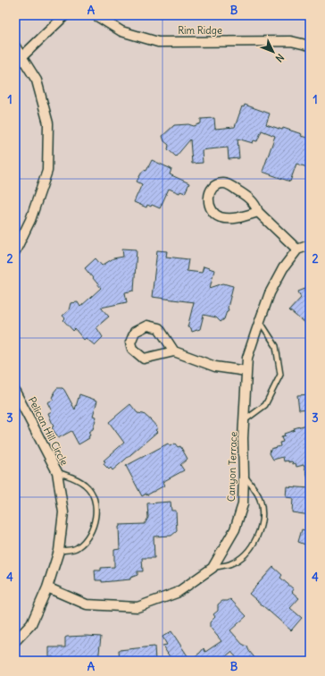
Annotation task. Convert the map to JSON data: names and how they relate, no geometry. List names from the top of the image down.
{
  "streets": {
    "street": ["Rim Ridge", "Pelican Hill Circle", "Canyon Terrace"]
  },
  "crossings": [
    ["Pelican Hill Circle", "Canyon Terrace"]
  ],
  "north": "bottom right",
  "grid": {
    "columns": ["A", "B"],
    "rows": [
      "1",
      "2",
      "3",
      "4"
    ]
  }
}
